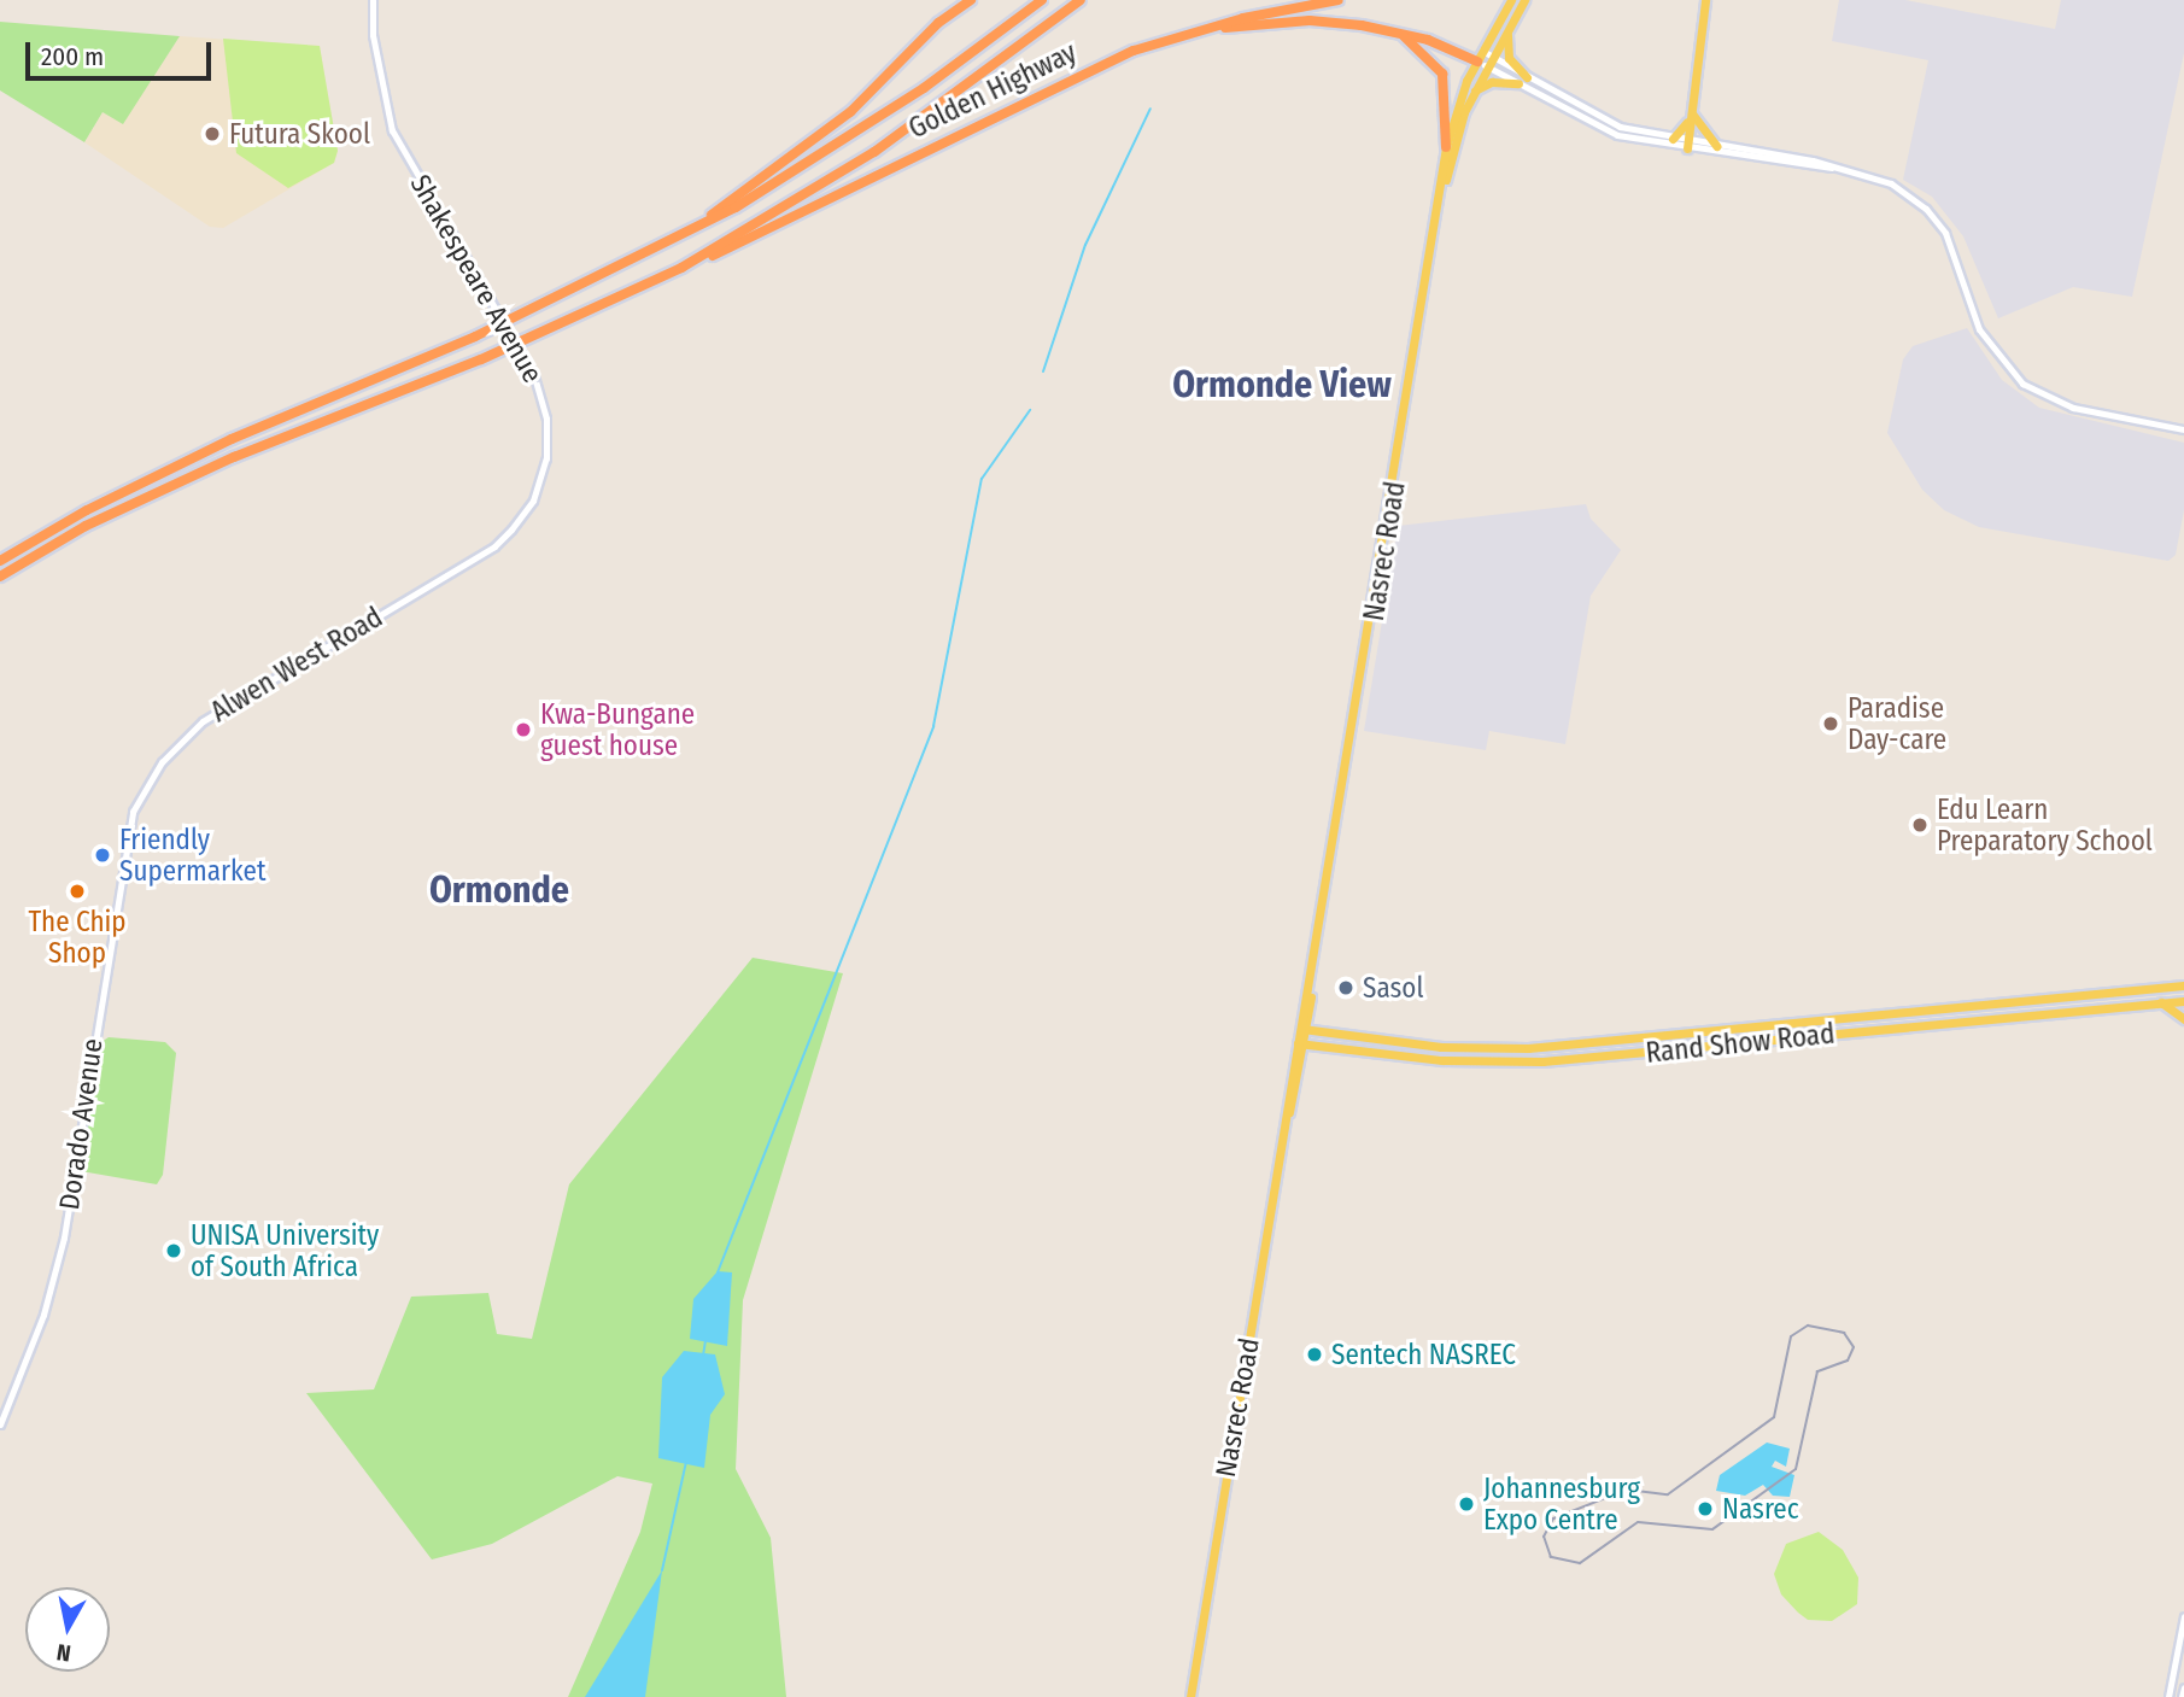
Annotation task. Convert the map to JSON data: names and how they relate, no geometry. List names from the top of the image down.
{
  "streets": {
    "highway": ["Golden Highway"],
    "main road": ["Nasrec Road", "Rand Show Road"],
    "street": ["Shakespeare Avenue", "Alwen West Road", "Dorado Avenue"]
  },
  "crossings": [
    ["Shakespeare Avenue", "Alwen West Road"],
    ["Nasrec Road", "Rand Show Road"],
    ["Alwen West Road", "Dorado Avenue"]
  ],
  "districts": ["Ormonde View", "Ormonde"],
  "places": [
    "Futura Skool",
    "Paradise Day-care",
    "Kwa-Bungane guest house",
    "Edu Learn Preparatory School",
    "Friendly Supermarket",
    "The Chip Shop",
    "Sasol",
    "UNISA University of South Africa",
    "Sentech NASREC",
    "Johannesburg Expo Centre",
    "Nasrec"
  ],
  "scale_bar": "200 m",
  "north": "bottom"
}
